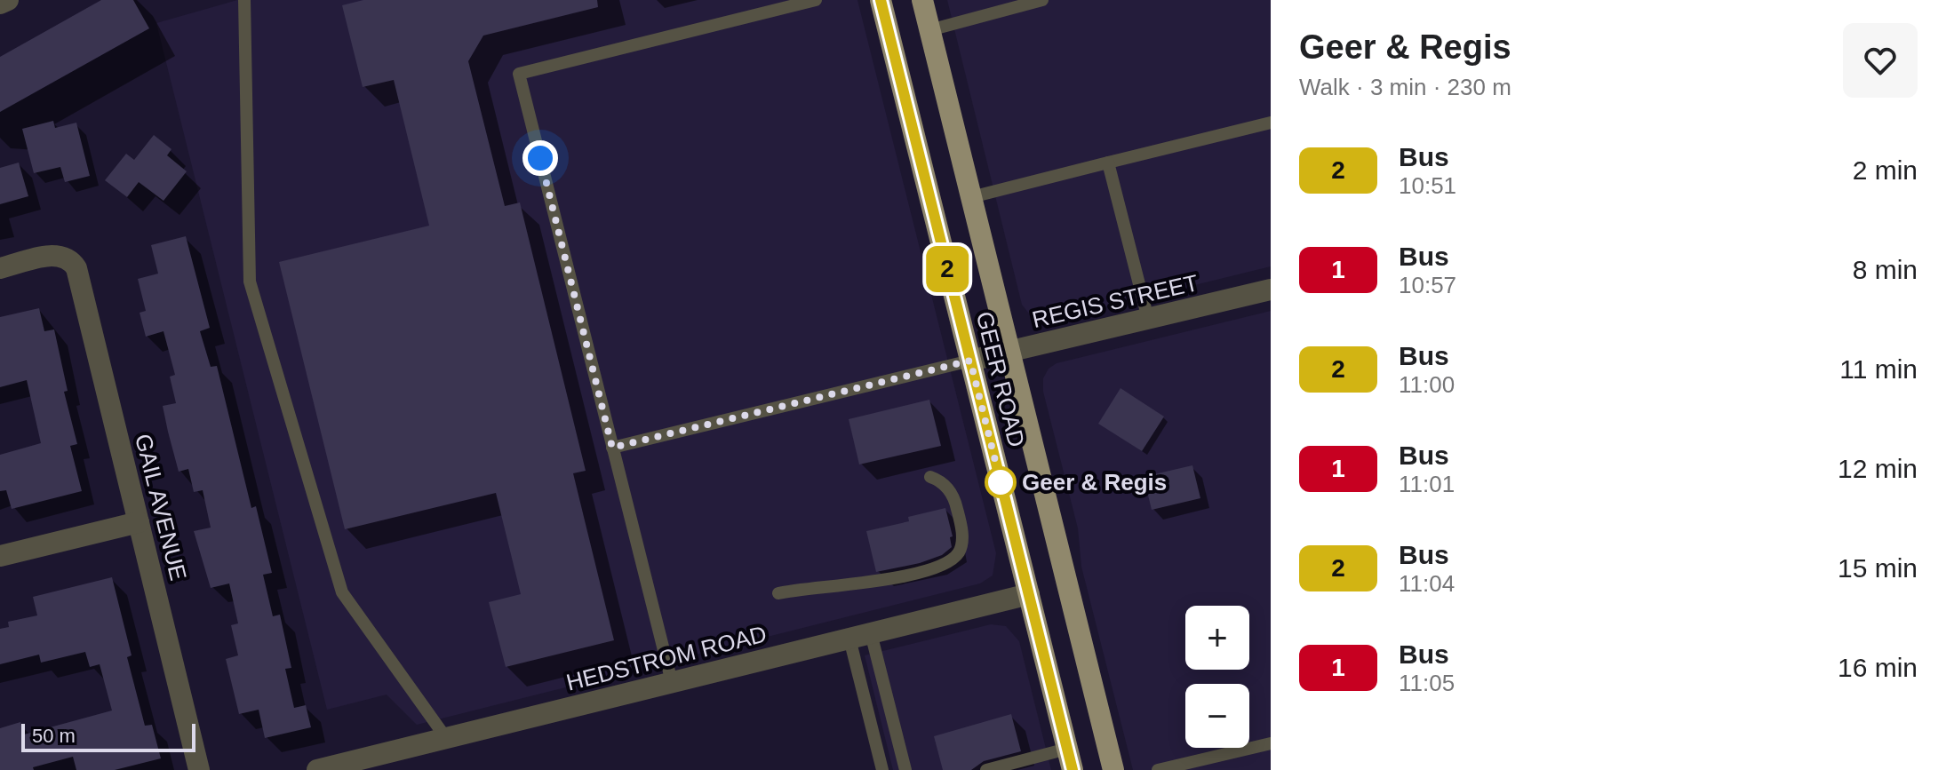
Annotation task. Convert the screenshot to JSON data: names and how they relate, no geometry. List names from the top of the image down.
{
  "streets": {
    "main road": ["GEER ROAD"],
    "street": ["REGIS STREET", "GAIL AVENUE", "HEDSTROM ROAD"]
  },
  "crossings": [
    ["REGIS STREET", "GEER ROAD"],
    ["GEER ROAD", "HEDSTROM ROAD"]
  ],
  "places": ["Geer & Regis"],
  "lines": ["bus line 2"],
  "scale_bar": "50 m",
  "page": {
    "on_map": "2",
    "heading": ["Geer & Regis", "Walk · 3 min · 230 m"],
    "list": [
      {
        "mark": "2",
        "name": "Bus",
        "note": "10:51",
        "value": "2 min"
      },
      {
        "mark": "1",
        "name": "Bus",
        "note": "10:57",
        "value": "8 min"
      },
      {
        "mark": "2",
        "name": "Bus",
        "note": "11:00",
        "value": "11 min"
      },
      {
        "mark": "1",
        "name": "Bus",
        "note": "11:01",
        "value": "12 min"
      },
      {
        "mark": "2",
        "name": "Bus",
        "note": "11:04",
        "value": "15 min"
      },
      {
        "mark": "1",
        "name": "Bus",
        "note": "11:05",
        "value": "16 min"
      }
    ],
    "map_buttons": ["+", "−"],
    "scale": "50 m"
  }
}
